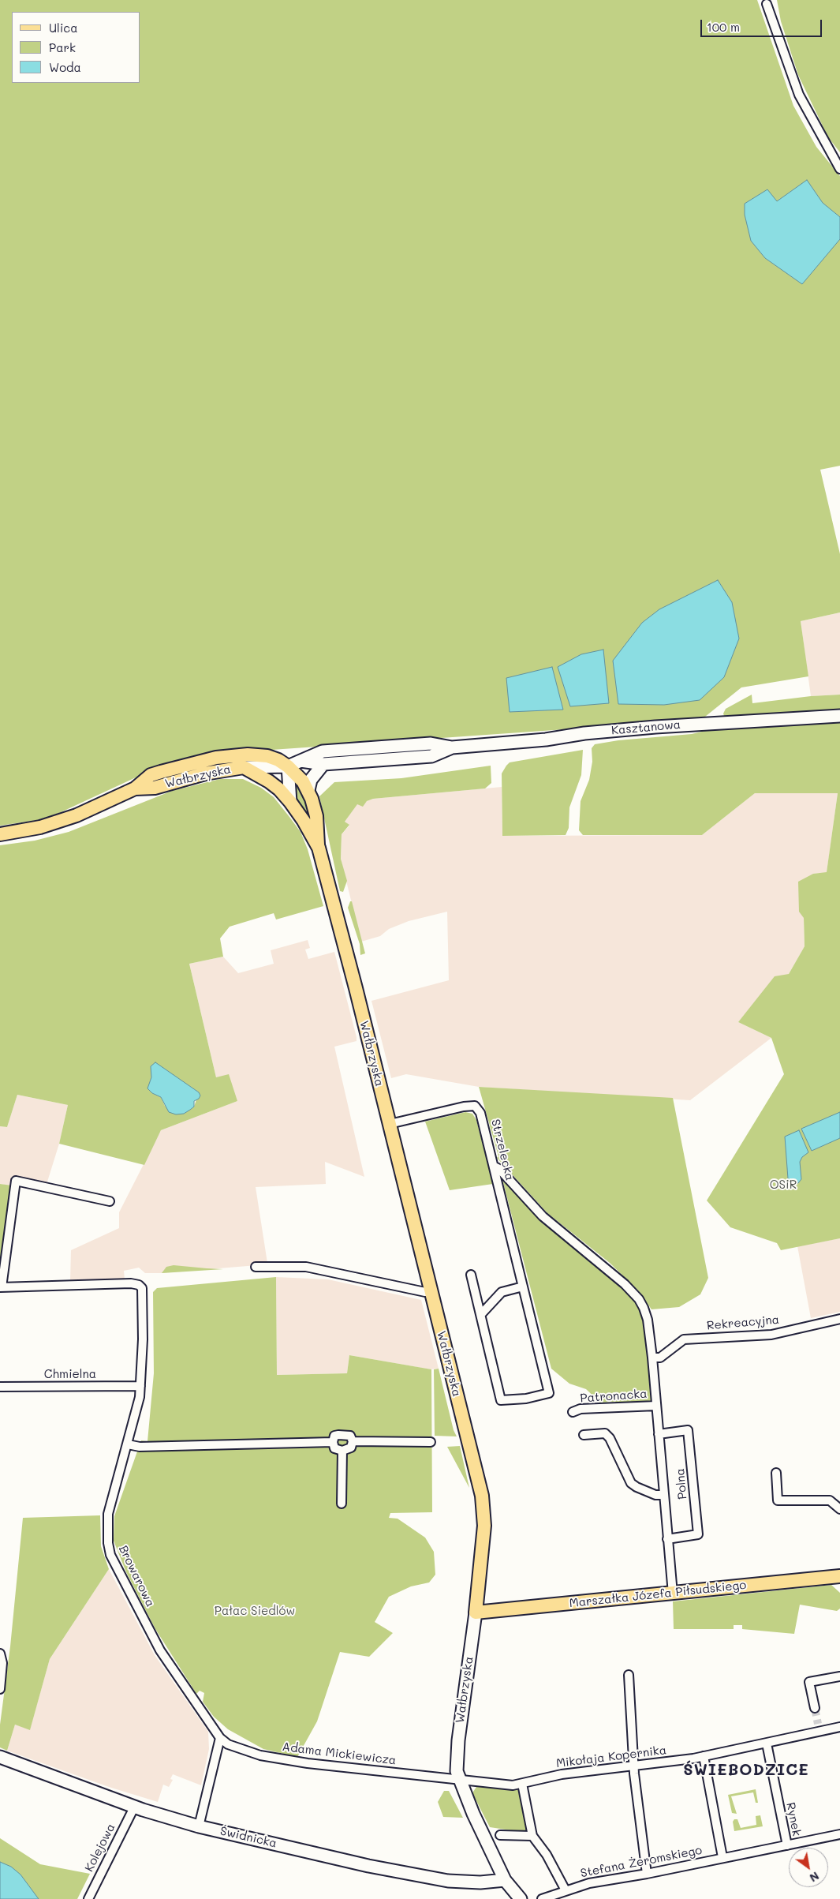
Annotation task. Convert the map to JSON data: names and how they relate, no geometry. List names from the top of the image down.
{
  "streets": {
    "main road": ["Wałbrzyska", "Marszałka Józefa Piłsudskiego"],
    "street": [
      "Kasztanowa",
      "Strzelecka",
      "Rekreacyjna",
      "Chmielna",
      "Patronacka",
      "Polna",
      "Browarowa",
      "Adama Mickiewicza",
      "Mikołaja Kopernika",
      "Rynek",
      "Świdnicka",
      "Kolejowa",
      "Stefana Żeromskiego"
    ]
  },
  "crossings": [
    ["Kasztanowa", "Wałbrzyska"],
    ["Wałbrzyska", "Strzelecka"],
    ["Wałbrzyska", "Marszałka Józefa Piłsudskiego"],
    ["Wałbrzyska", "Adama Mickiewicza"],
    ["Wałbrzyska", "Świdnicka"],
    ["Strzelecka", "Polna"],
    ["Rekreacyjna", "Polna"],
    ["Chmielna", "Browarowa"],
    ["Patronacka", "Polna"],
    ["Polna", "Marszałka Józefa Piłsudskiego"],
    ["Browarowa", "Adama Mickiewicza"],
    ["Adama Mickiewicza", "Mikołaja Kopernika"],
    ["Rynek", "Stefana Żeromskiego"],
    ["Świdnicka", "Kolejowa"]
  ],
  "districts": ["ŚWIEBODZICE"],
  "parks": ["OSiR", "Pałac Siedlów"],
  "legend": ["Ulica", "Park", "Woda"],
  "scale_bar": "100 m",
  "north": "bottom right"
}
